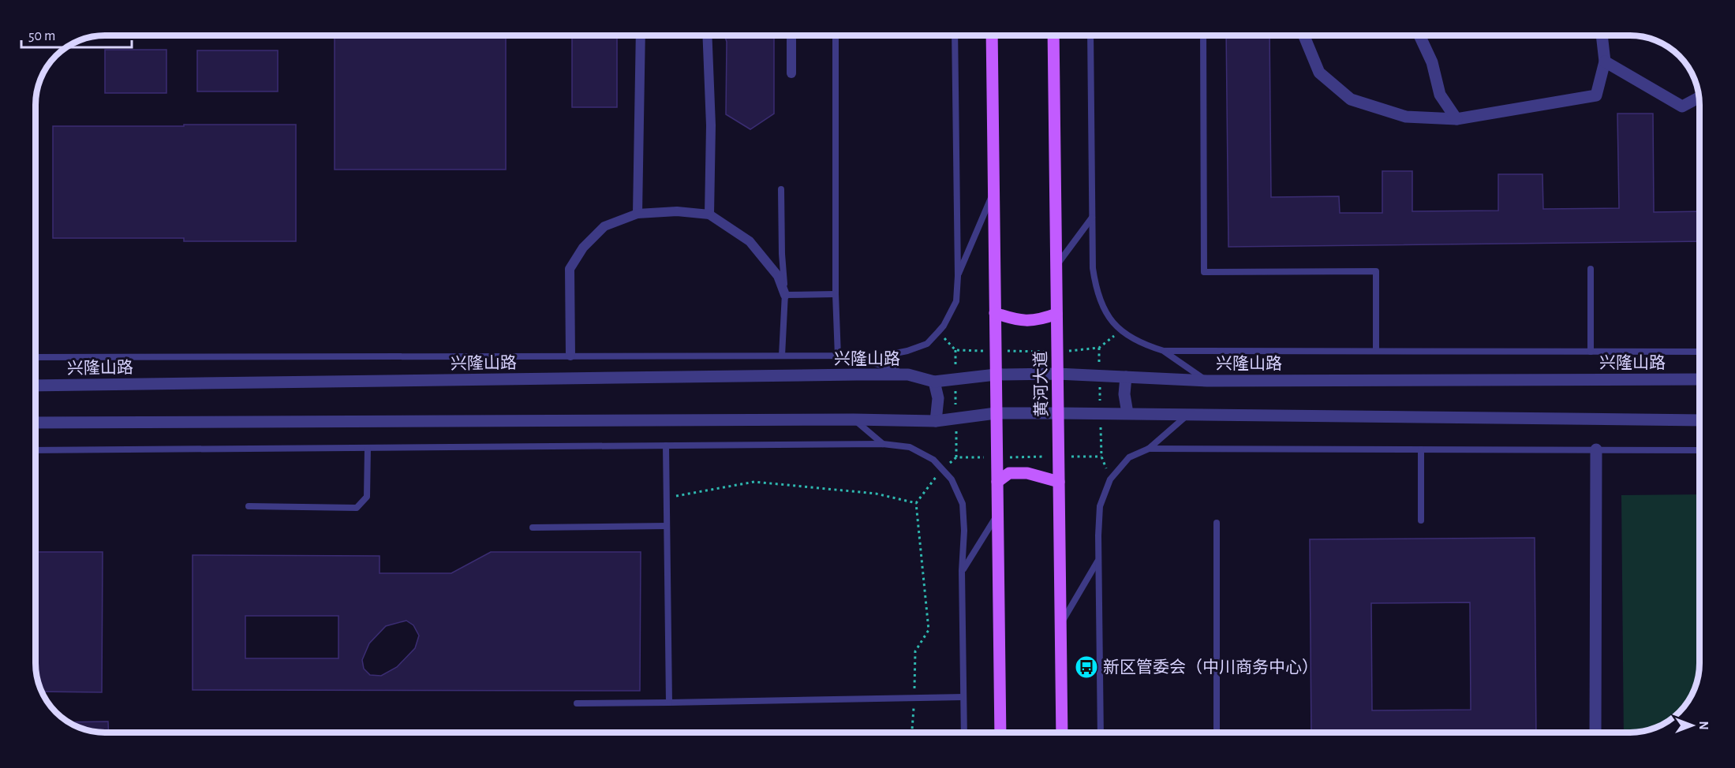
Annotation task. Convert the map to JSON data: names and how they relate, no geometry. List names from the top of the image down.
{
  "streets": {
    "main road": ["黄河大道"],
    "street": ["兴隆山路"]
  },
  "crossings": [
    ["兴隆山路", "黄河大道"]
  ],
  "places": {
    "bus stop": ["新区管委会（中川商务中心）"]
  },
  "scale_bar": "50 m",
  "north": "right"
}
